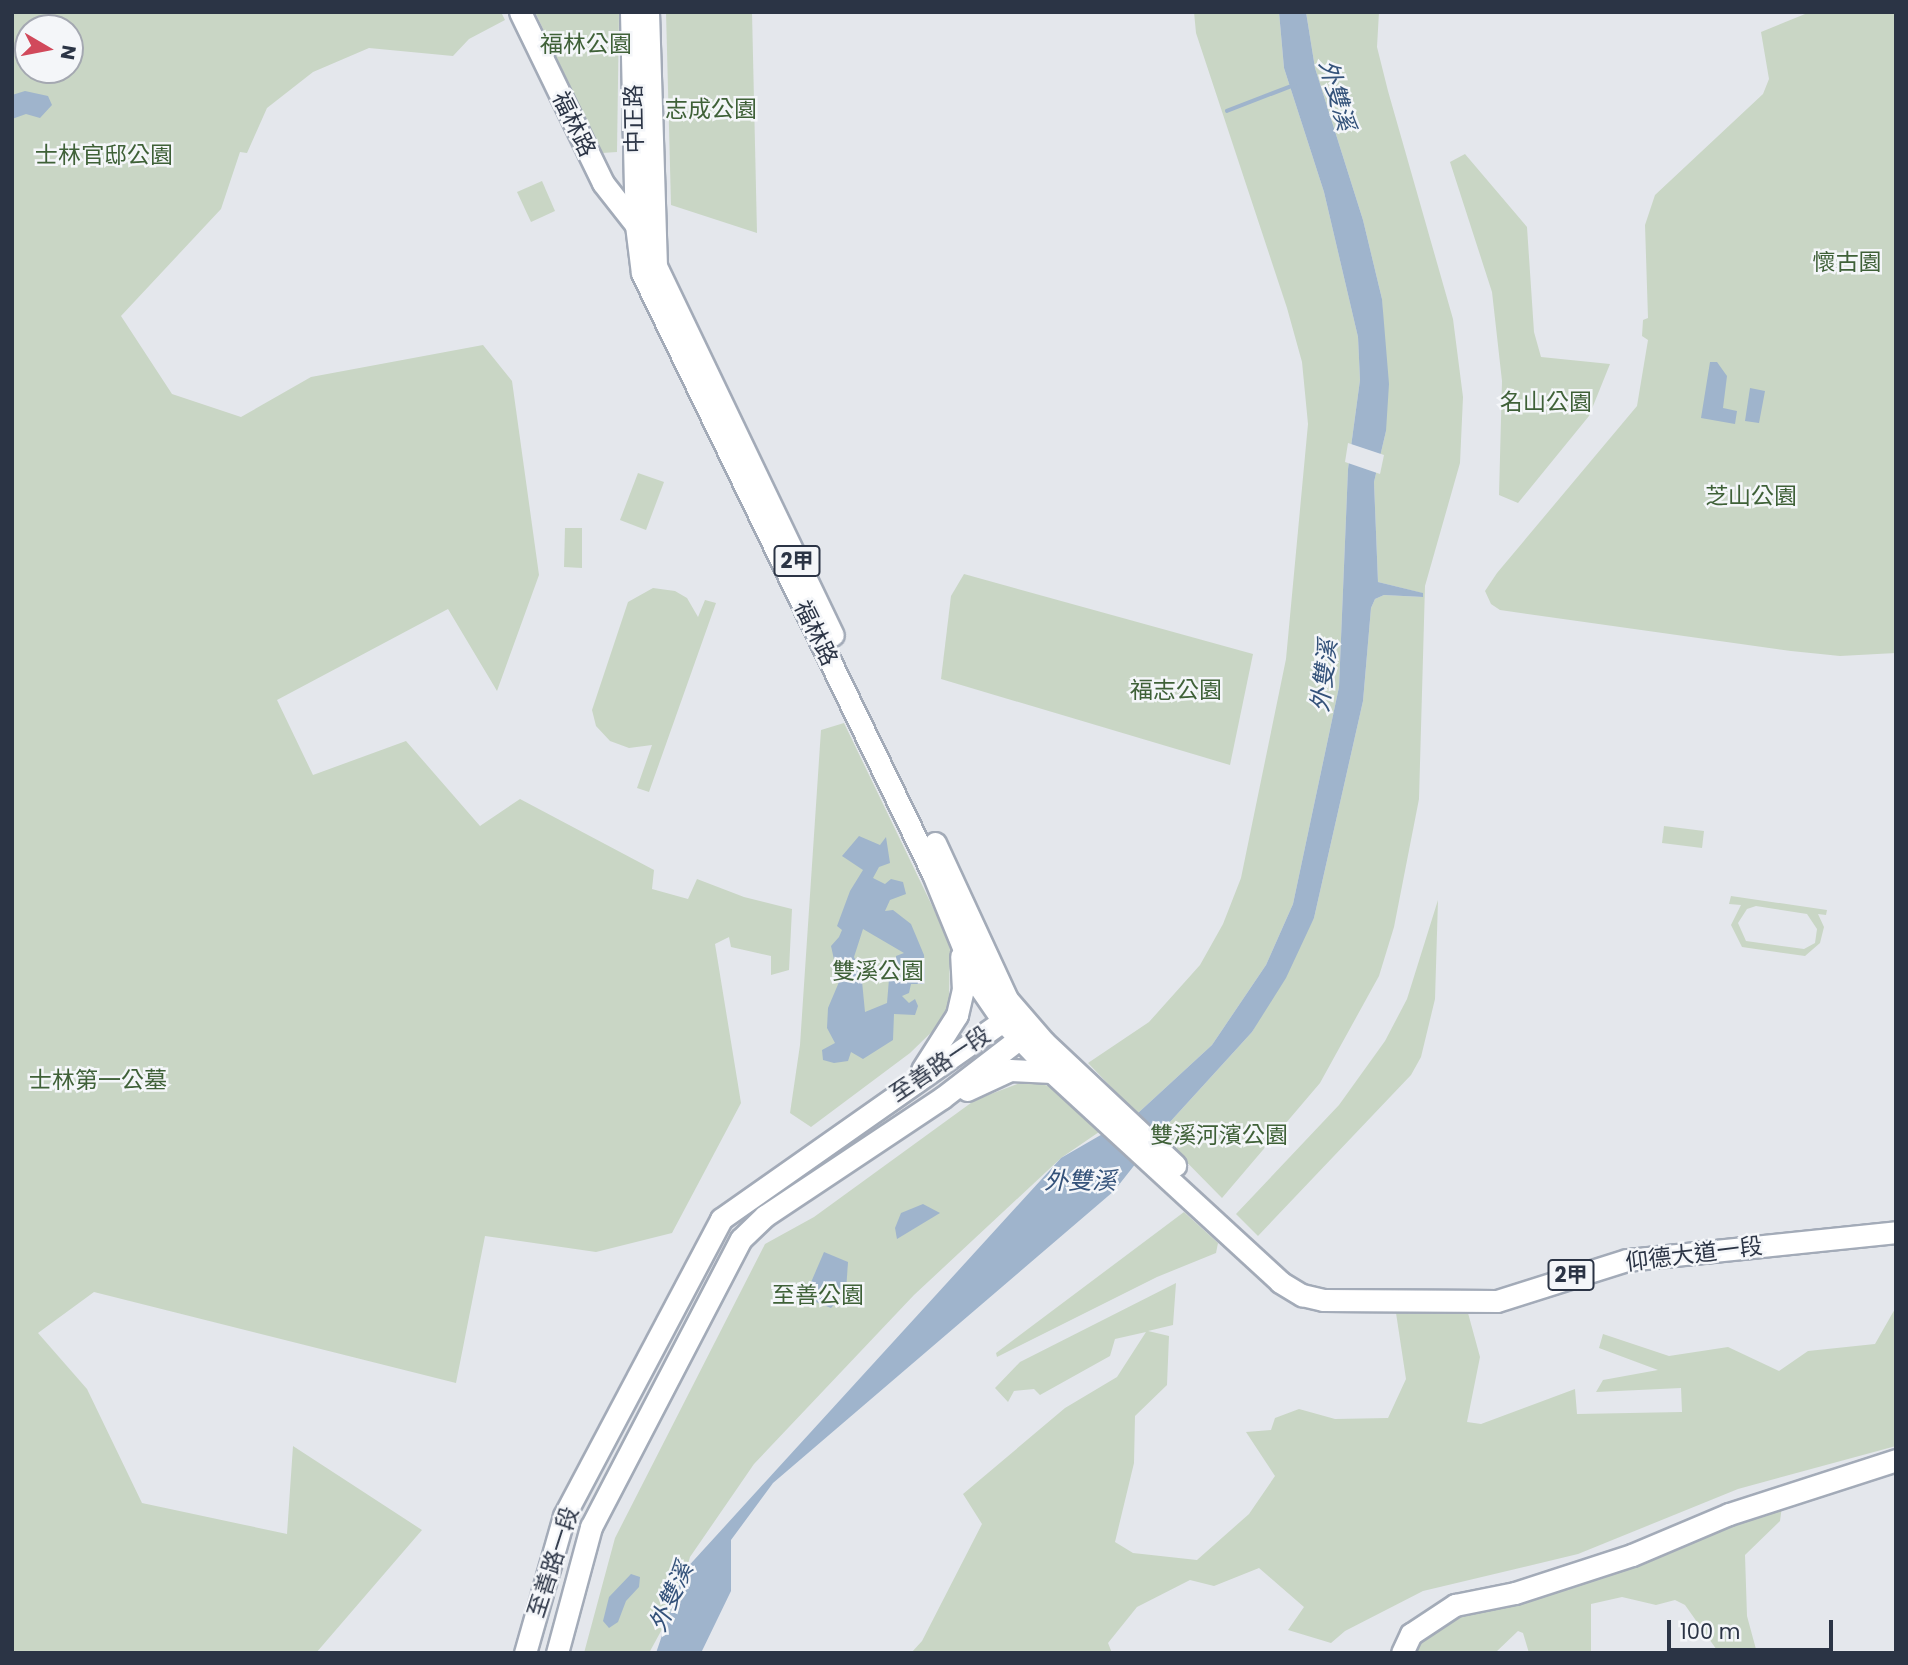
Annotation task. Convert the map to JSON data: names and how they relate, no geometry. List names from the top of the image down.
{
  "streets": {
    "main road": [
      "中正路",
      "福林路",
      "2甲",
      "至善路一段",
      "仰德大道一段"
    ]
  },
  "crossings": [
    ["中正路", "福林路"],
    ["福林路", "至善路一段"],
    ["福林路", "仰德大道一段"]
  ],
  "water": ["外雙溪"],
  "parks": [
    "福林公園",
    "志成公園",
    "士林官邸公園",
    "懷古園",
    "名山公園",
    "芝山公園",
    "福志公園",
    "雙溪公園",
    "士林第一公墓",
    "雙溪河濱公園",
    "至善公園"
  ],
  "scale_bar": "100 m",
  "north": "right"
}
